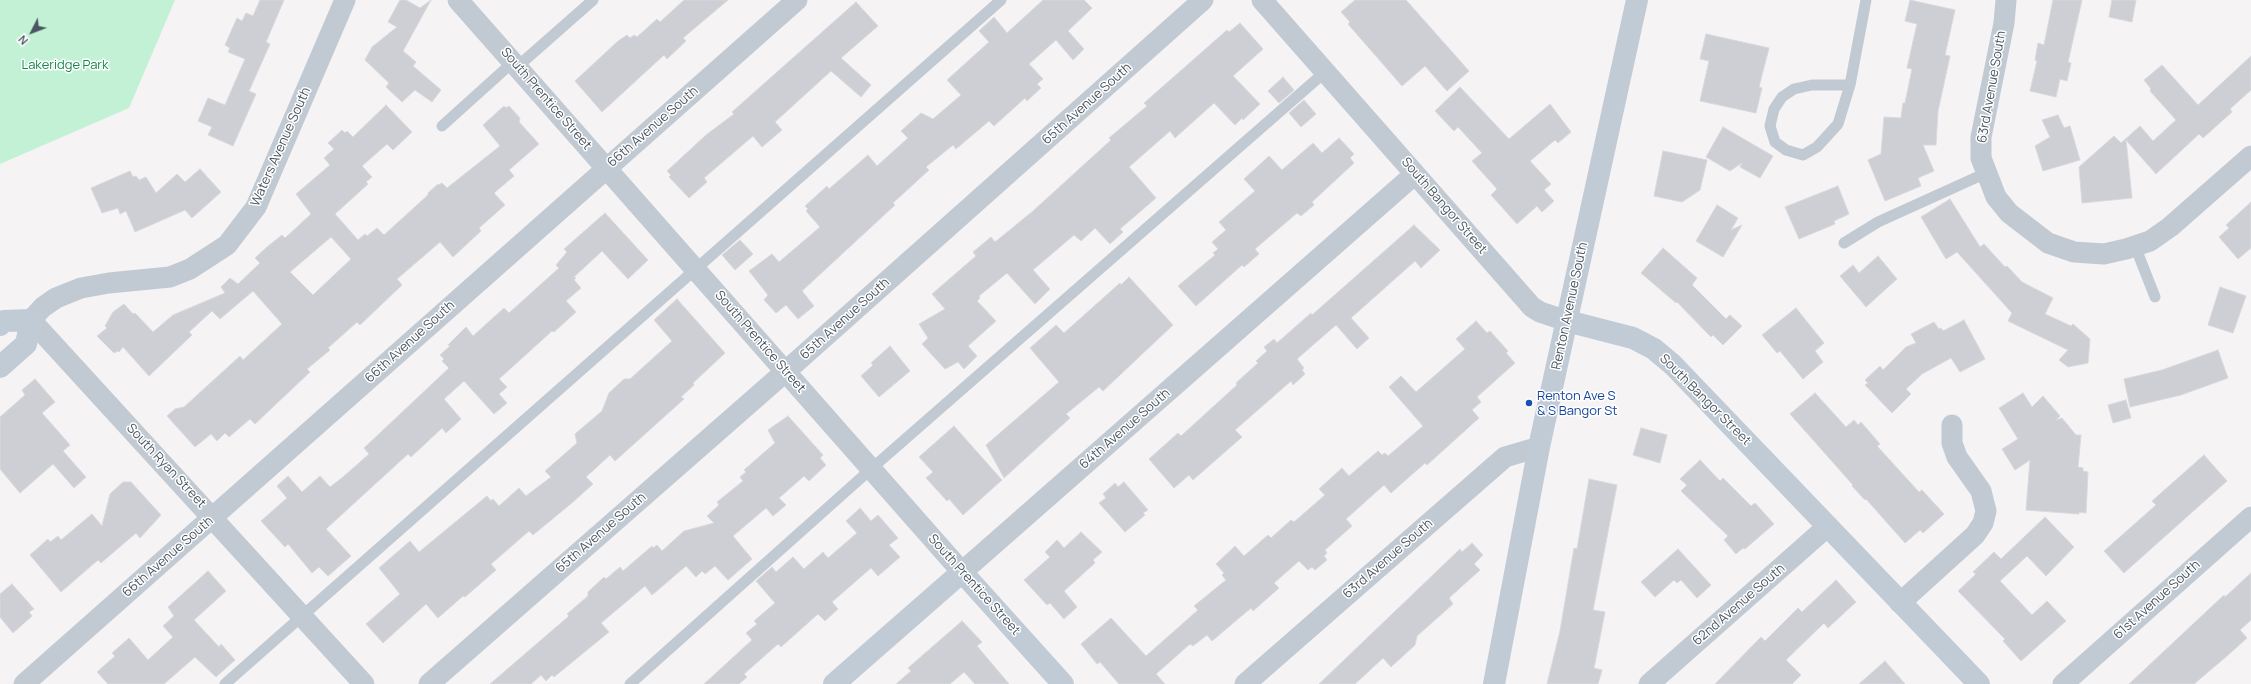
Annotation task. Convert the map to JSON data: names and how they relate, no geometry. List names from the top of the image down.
{
  "streets": {
    "street": [
      "63rd Avenue South",
      "South Prentice Street",
      "65th Avenue South",
      "66th Avenue South",
      "Waters Avenue South",
      "South Bangor Street",
      "Renton Avenue South",
      "64th Avenue South",
      "South Ryan Street",
      "61st Avenue South",
      "62nd Avenue South"
    ]
  },
  "crossings": [
    ["63rd Avenue South", "Renton Avenue South"],
    ["South Prentice Street", "65th Avenue South"],
    ["South Prentice Street", "66th Avenue South"],
    ["South Prentice Street", "64th Avenue South"],
    ["66th Avenue South", "South Ryan Street"],
    ["Waters Avenue South", "South Ryan Street"],
    ["South Bangor Street", "Renton Avenue South"],
    ["South Bangor Street", "64th Avenue South"],
    ["South Bangor Street", "62nd Avenue South"]
  ],
  "parks": ["Lakeridge Park"],
  "places": ["Renton Ave S & S Bangor St"],
  "north": "bottom left"
}
